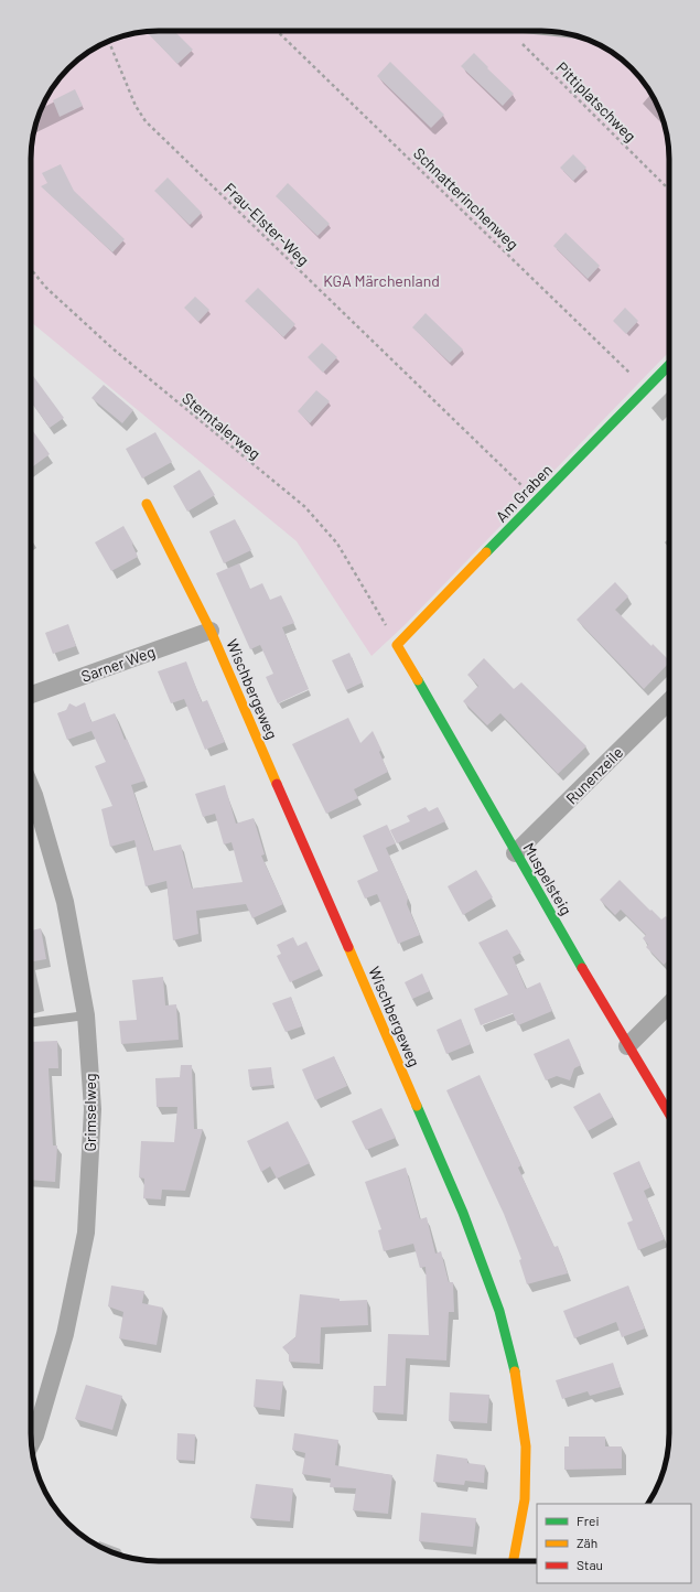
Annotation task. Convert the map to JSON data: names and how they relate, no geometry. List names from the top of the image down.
{
  "streets": {
    "street": [
      "Am Graben",
      "Sarner Weg",
      "Wischbergeweg",
      "Runenzeile",
      "Muspelsteig",
      "Grimselweg"
    ],
    "path": [
      "Pittiplatschweg",
      "Schnatterinchenweg",
      "Frau-Elster-Weg",
      "Sterntalerweg"
    ]
  },
  "crossings": [
    ["Schnatterinchenweg", "Am Graben"],
    ["Frau-Elster-Weg", "Am Graben"],
    ["Am Graben", "Muspelsteig"],
    ["Sarner Weg", "Wischbergeweg"],
    ["Runenzeile", "Muspelsteig"]
  ],
  "parks": ["KGA Märchenland"],
  "legend": ["Frei", "Zäh", "Stau"]
}
